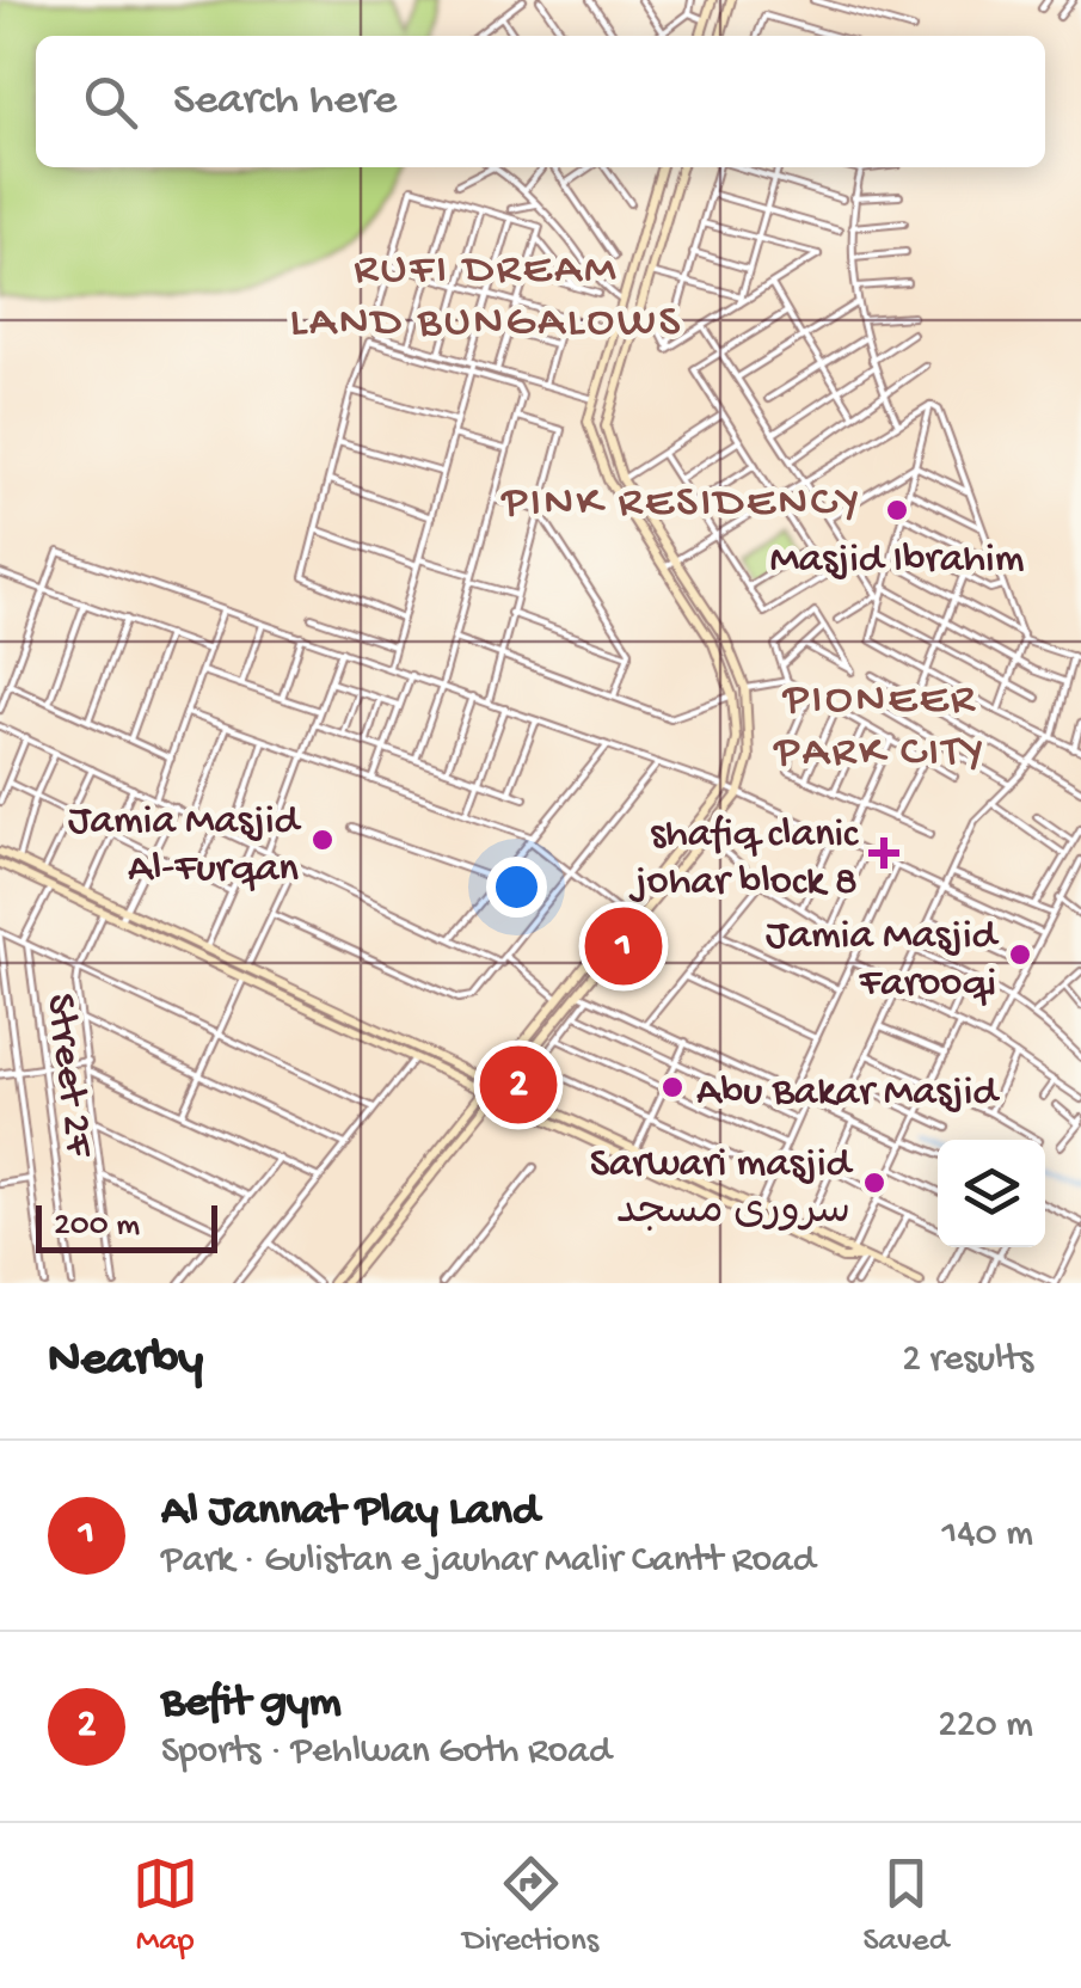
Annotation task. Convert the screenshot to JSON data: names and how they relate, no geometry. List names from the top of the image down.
{
  "streets": {
    "street": ["Street 2F"]
  },
  "districts": ["RUFI DREAM LAND BUNGALOWS", "PINK RESIDENCY", "PIONEER PARK CITY"],
  "places": {
    "other": [
      "Masjid Ibrahim",
      "Jamia Masjid Al-Furqan",
      "Jamia Masjid Farooqi",
      "Abu Bakar Masjid",
      "Sarwari masjid سروری مسجد"
    ],
    "health": ["shafiq clanic johar block 8"]
  },
  "scale_bar": "200 m",
  "page": {
    "search": "Search here",
    "pins": ["1", "2"],
    "scale": "200 m",
    "heading": ["Nearby", "2 results"],
    "list": [
      {
        "mark": "1",
        "name": "Al Jannat Play Land",
        "note": "Park · Gulistan e jauhar Malir Cantt Road",
        "value": "140 m"
      },
      {
        "mark": "2",
        "name": "Befit gym",
        "note": "Sports · Pehlwan Goth Road",
        "value": "220 m"
      }
    ],
    "nav": ["Map", "Directions", "Saved"]
  }
}
